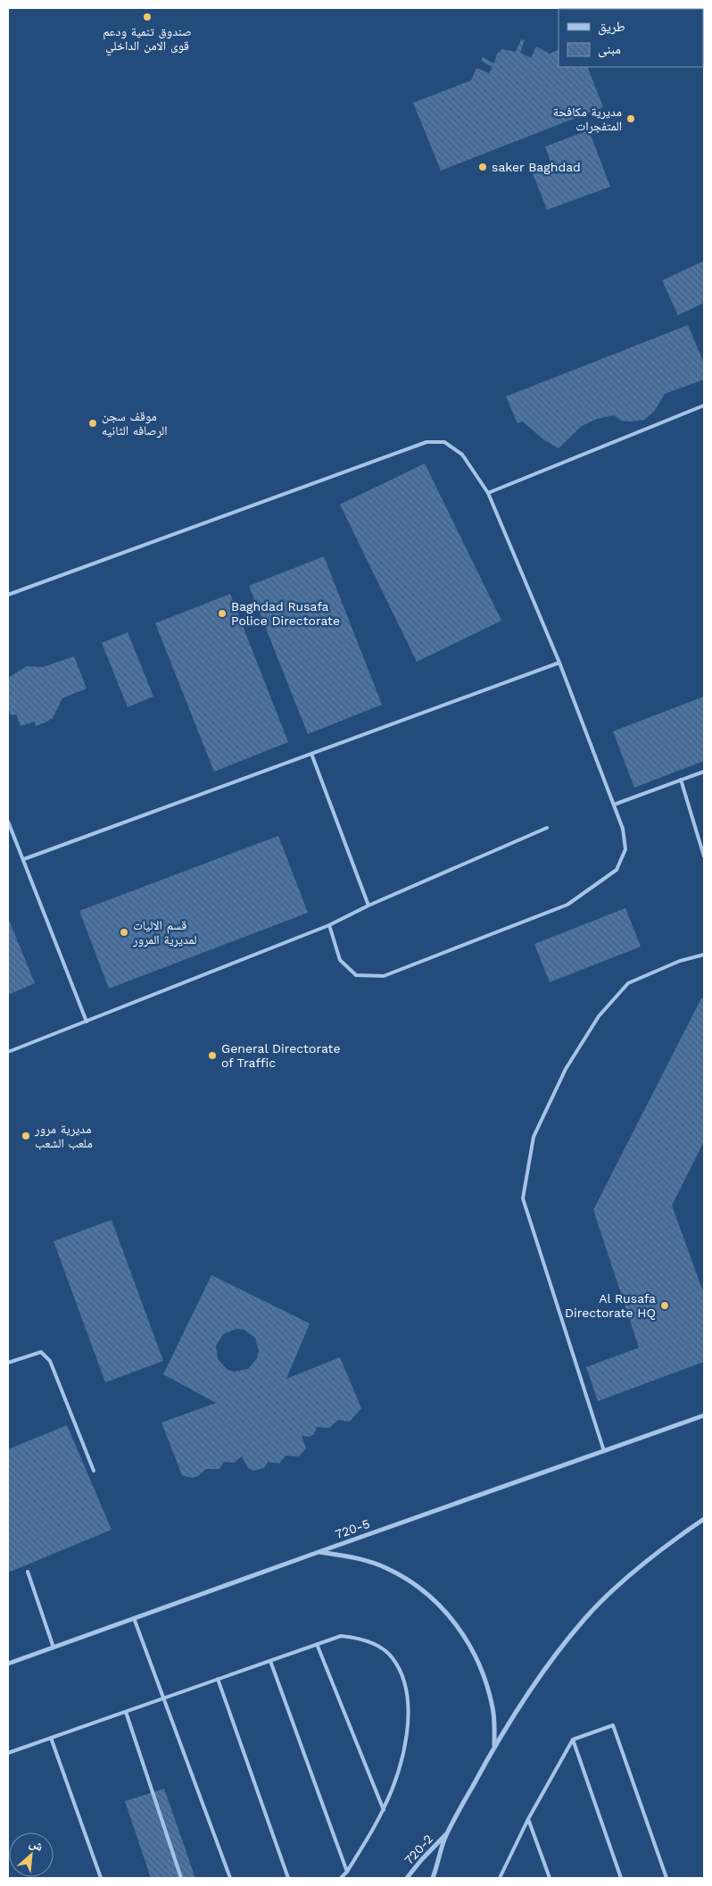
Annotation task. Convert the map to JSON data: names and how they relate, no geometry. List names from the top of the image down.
{
  "streets": {
    "street": ["720-5", "720-2"]
  },
  "places": [
    "صندوق تنمية ودعم قوى الامن الداخلي",
    "مديرية مكافحة المتفجرات",
    "saker Baghdad",
    "موقف سجن الرصافه الثانيه",
    "Baghdad Rusafa Police Directorate",
    "قسم الاليات لمديرية المرور",
    "General Directorate of Traffic",
    "مديرية مرور ملعب الشعب",
    "Al Rusafa Directorate HQ"
  ],
  "legend": ["طريق", "مبنى"],
  "north": "top right"
}
